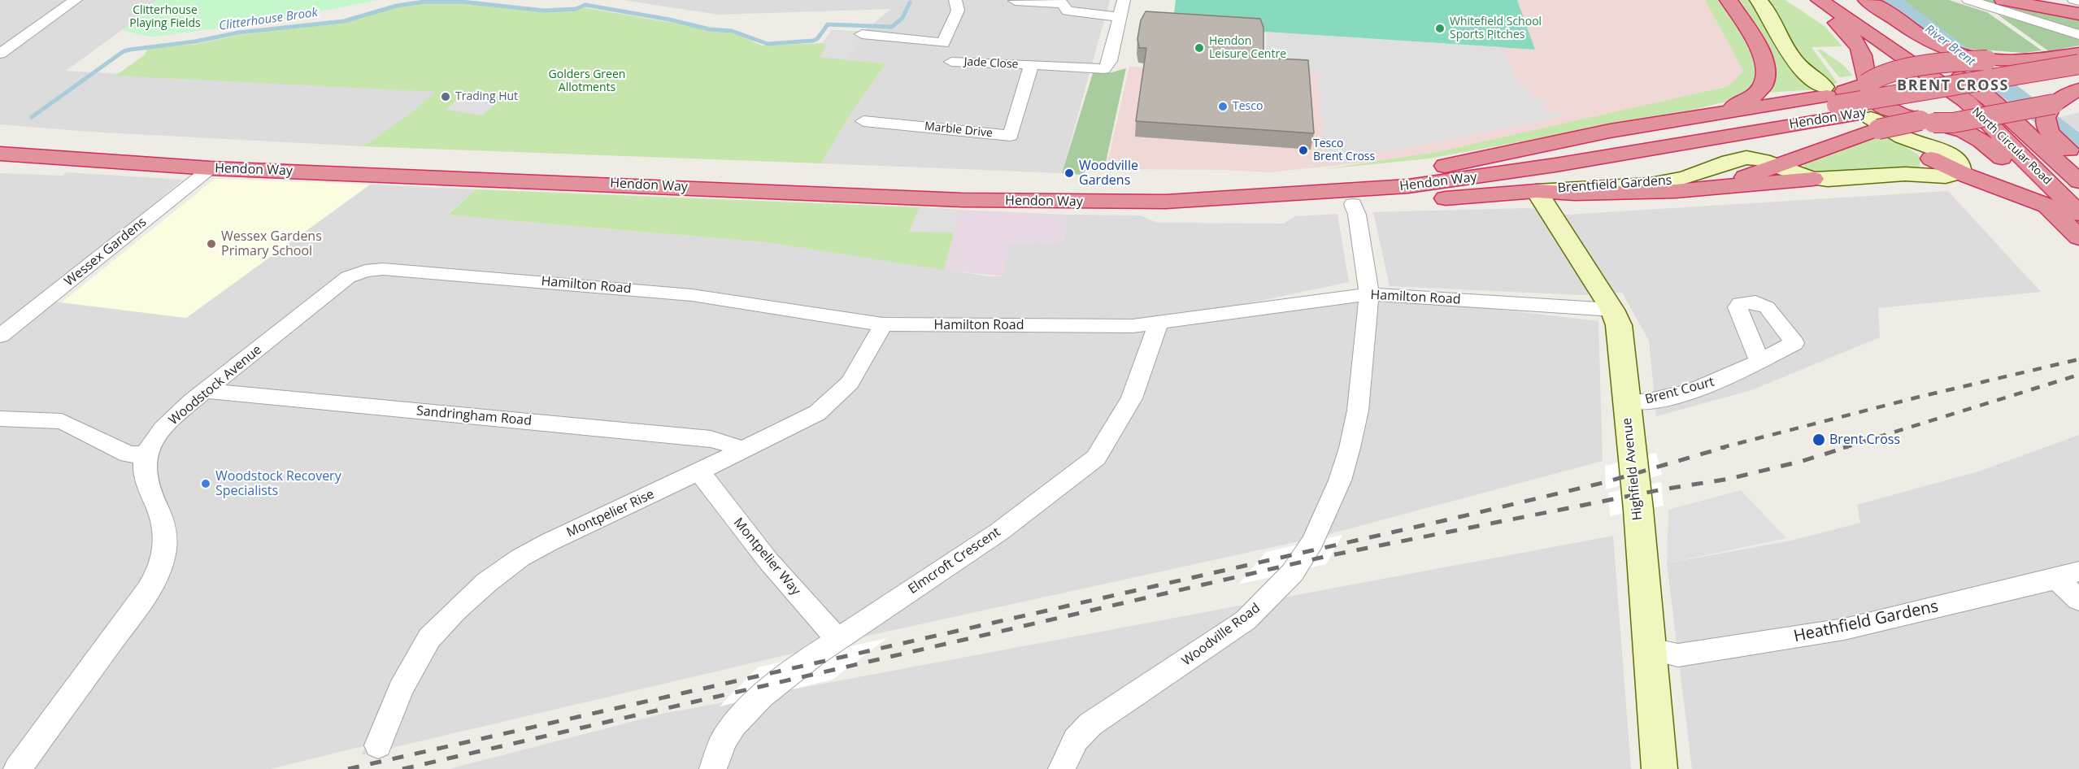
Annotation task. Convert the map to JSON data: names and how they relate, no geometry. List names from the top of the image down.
{
  "streets": {
    "highway": ["Hendon Way", "North Circular Road"],
    "street": [
      "Jade Close",
      "Marble Drive",
      "Brentfield Gardens",
      "Wessex Gardens",
      "Hamilton Road",
      "Woodstock Avenue",
      "Brent Court",
      "Sandringham Road",
      "Highfield Avenue",
      "Montpelier Rise",
      "Montpelier Way",
      "Elmcroft Crescent",
      "Heathfield Gardens",
      "Woodville Road"
    ]
  },
  "crossings": [
    ["Jade Close", "Marble Drive"],
    ["Hendon Way", "Wessex Gardens"],
    ["Brentfield Gardens", "Highfield Avenue"],
    ["Hamilton Road", "Woodstock Avenue"],
    ["Hamilton Road", "Highfield Avenue"],
    ["Hamilton Road", "Montpelier Rise"],
    ["Hamilton Road", "Elmcroft Crescent"],
    ["Hamilton Road", "Woodville Road"],
    ["Woodstock Avenue", "Sandringham Road"],
    ["Brent Court", "Highfield Avenue"],
    ["Sandringham Road", "Montpelier Rise"],
    ["Highfield Avenue", "Heathfield Gardens"],
    ["Montpelier Rise", "Montpelier Way"],
    ["Montpelier Way", "Elmcroft Crescent"]
  ],
  "districts": ["BRENT CROSS"],
  "water": ["Clitterhouse Brook", "River Brent"],
  "parks": ["Clitterhouse Playing Fields", "Golders Green Allotments"],
  "places": [
    "Whitefield School Sports Pitches",
    "Hendon Leisure Centre",
    "Trading Hut",
    "Tesco",
    "Tesco Brent Cross",
    "Woodville Gardens",
    "Wessex Gardens Primary School",
    "Brent Cross",
    "Woodstock Recovery Specialists"
  ]
}
